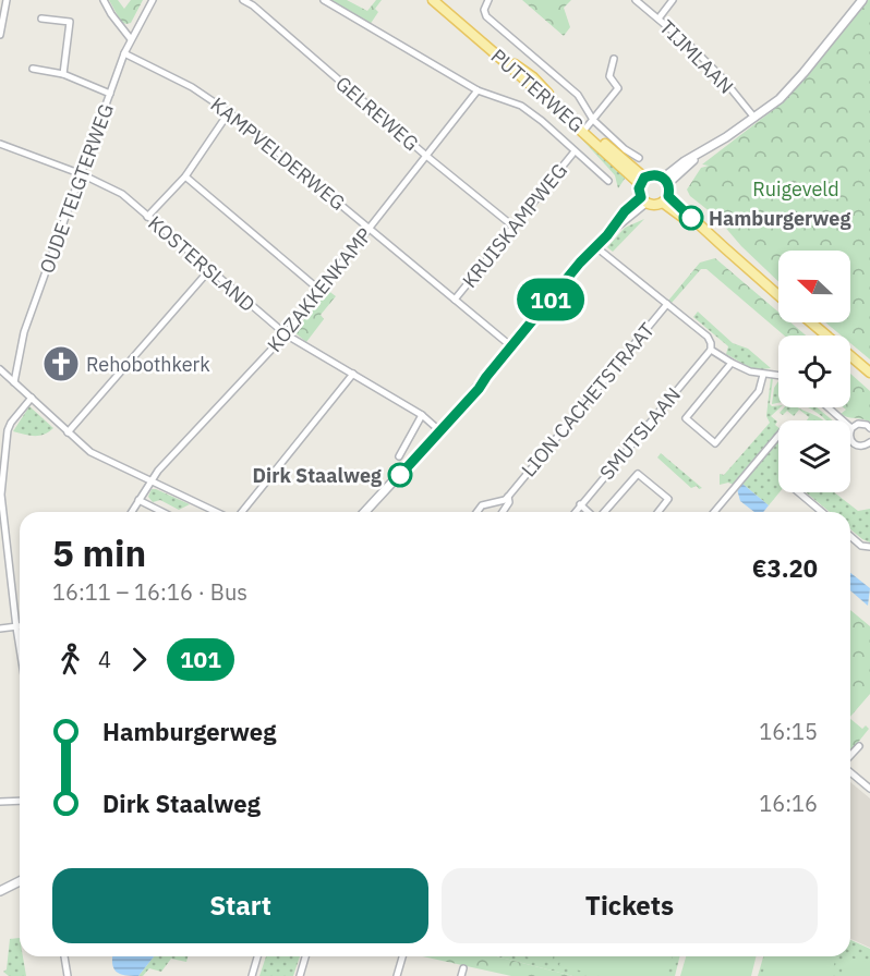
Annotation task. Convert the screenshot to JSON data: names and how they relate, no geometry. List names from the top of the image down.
{
  "streets": {
    "main road": ["PUTTERWEG"],
    "street": [
      "TIJMLAAN",
      "GELREWEG",
      "KAMPVELDERWEG",
      "OUDE TELGTERWEG",
      "KRUISKAMPWEG",
      "KOSTERSLAND",
      "KOZAKKENKAMP",
      "LION CACHETSTRAAT",
      "SMUTSLAAN"
    ]
  },
  "crossings": [
    ["GELREWEG", "KRUISKAMPWEG"],
    ["GELREWEG", "KOZAKKENKAMP"],
    ["KAMPVELDERWEG", "OUDE TELGTERWEG"],
    ["KAMPVELDERWEG", "KRUISKAMPWEG"],
    ["KAMPVELDERWEG", "KOZAKKENKAMP"],
    ["OUDE TELGTERWEG", "KOSTERSLAND"],
    ["KOSTERSLAND", "KOZAKKENKAMP"]
  ],
  "parks": ["Ruigeveld"],
  "places": {
    "other": ["Hamburgerweg", "Dirk Staalweg"],
    "church": ["Rehobothkerk"]
  },
  "lines": ["bus line 101"],
  "north": "left",
  "page": {
    "on_map": "101",
    "heading": ["5 min", "16:11 – 16:16 · Bus", "€3.20"],
    "legs": ["4", "101"],
    "list": [
      {
        "name": "Hamburgerweg",
        "value": "16:15"
      },
      {
        "name": "Dirk Staalweg",
        "value": "16:16"
      }
    ],
    "buttons": ["Start", "Tickets"]
  }
}
